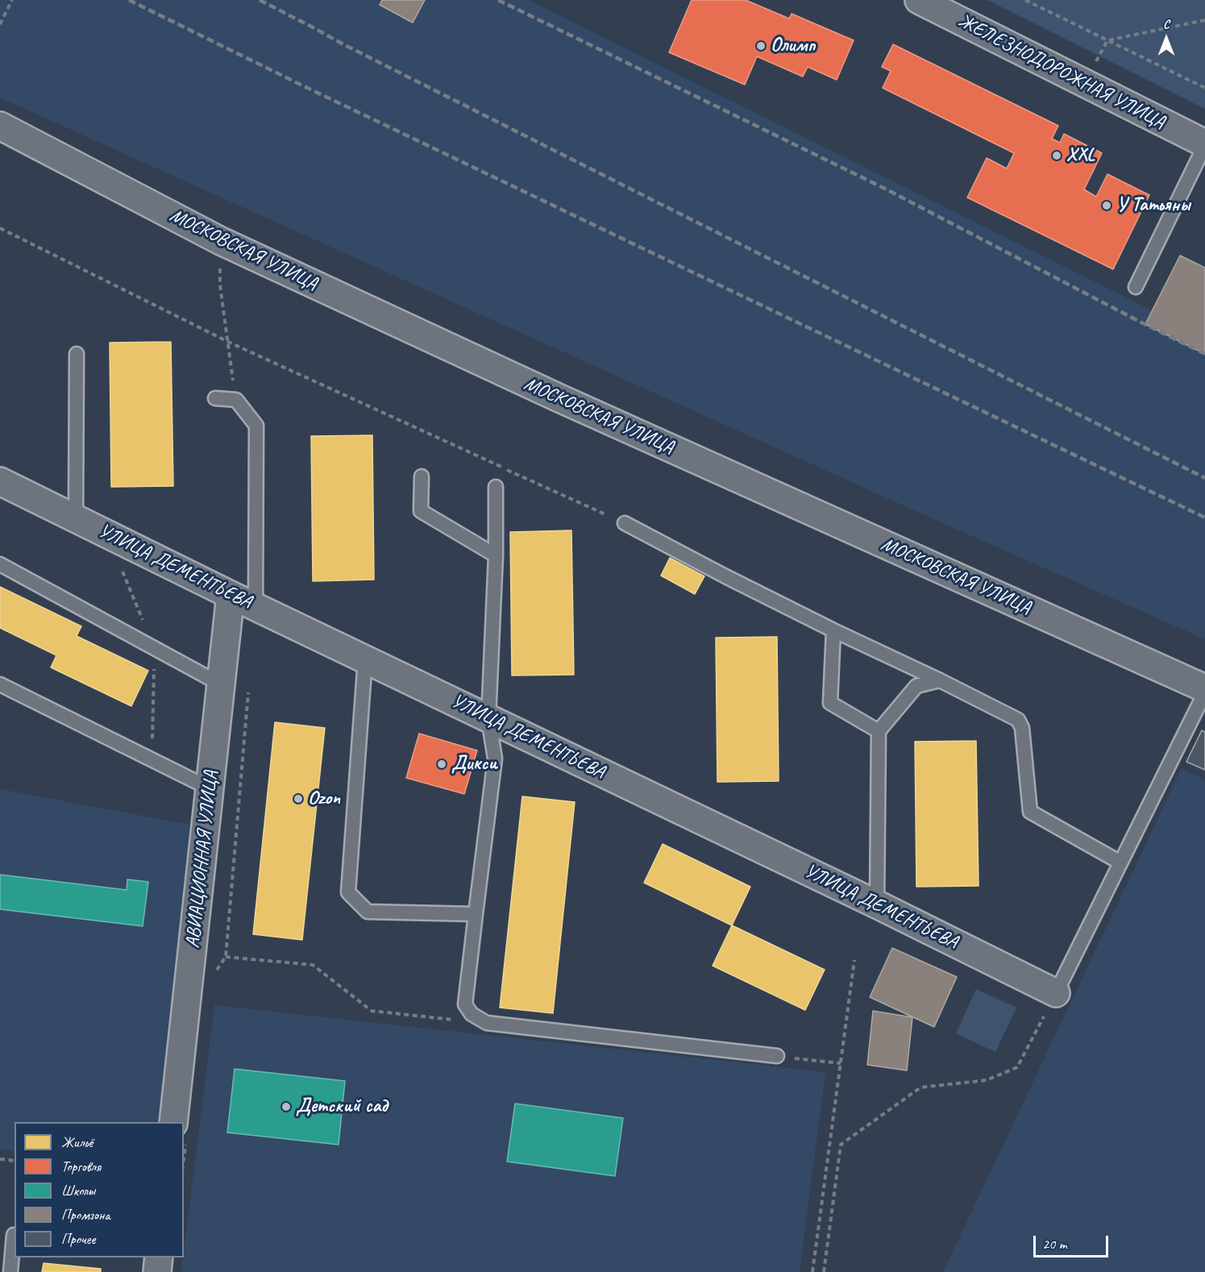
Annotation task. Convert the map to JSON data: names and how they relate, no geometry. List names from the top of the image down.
{
  "streets": {
    "street": [
      "ЖЕЛЕЗНОДОРОЖНАЯ УЛИЦА",
      "МОСКОВСКАЯ УЛИЦА",
      "УЛИЦА ДЕМЕНТЬЕВА",
      "АВИАЦИОННАЯ УЛИЦА"
    ]
  },
  "crossings": [
    ["УЛИЦА ДЕМЕНТЬЕВА", "АВИАЦИОННАЯ УЛИЦА"]
  ],
  "places": [
    "Олимп",
    "XXL",
    "У Татьяны",
    "Дикси",
    "Ozon",
    "Детский сад"
  ],
  "legend": [
    "Жильё",
    "Торговля",
    "Школы",
    "Промзона",
    "Прочее"
  ],
  "scale_bar": "20 m",
  "north": "top"
}
